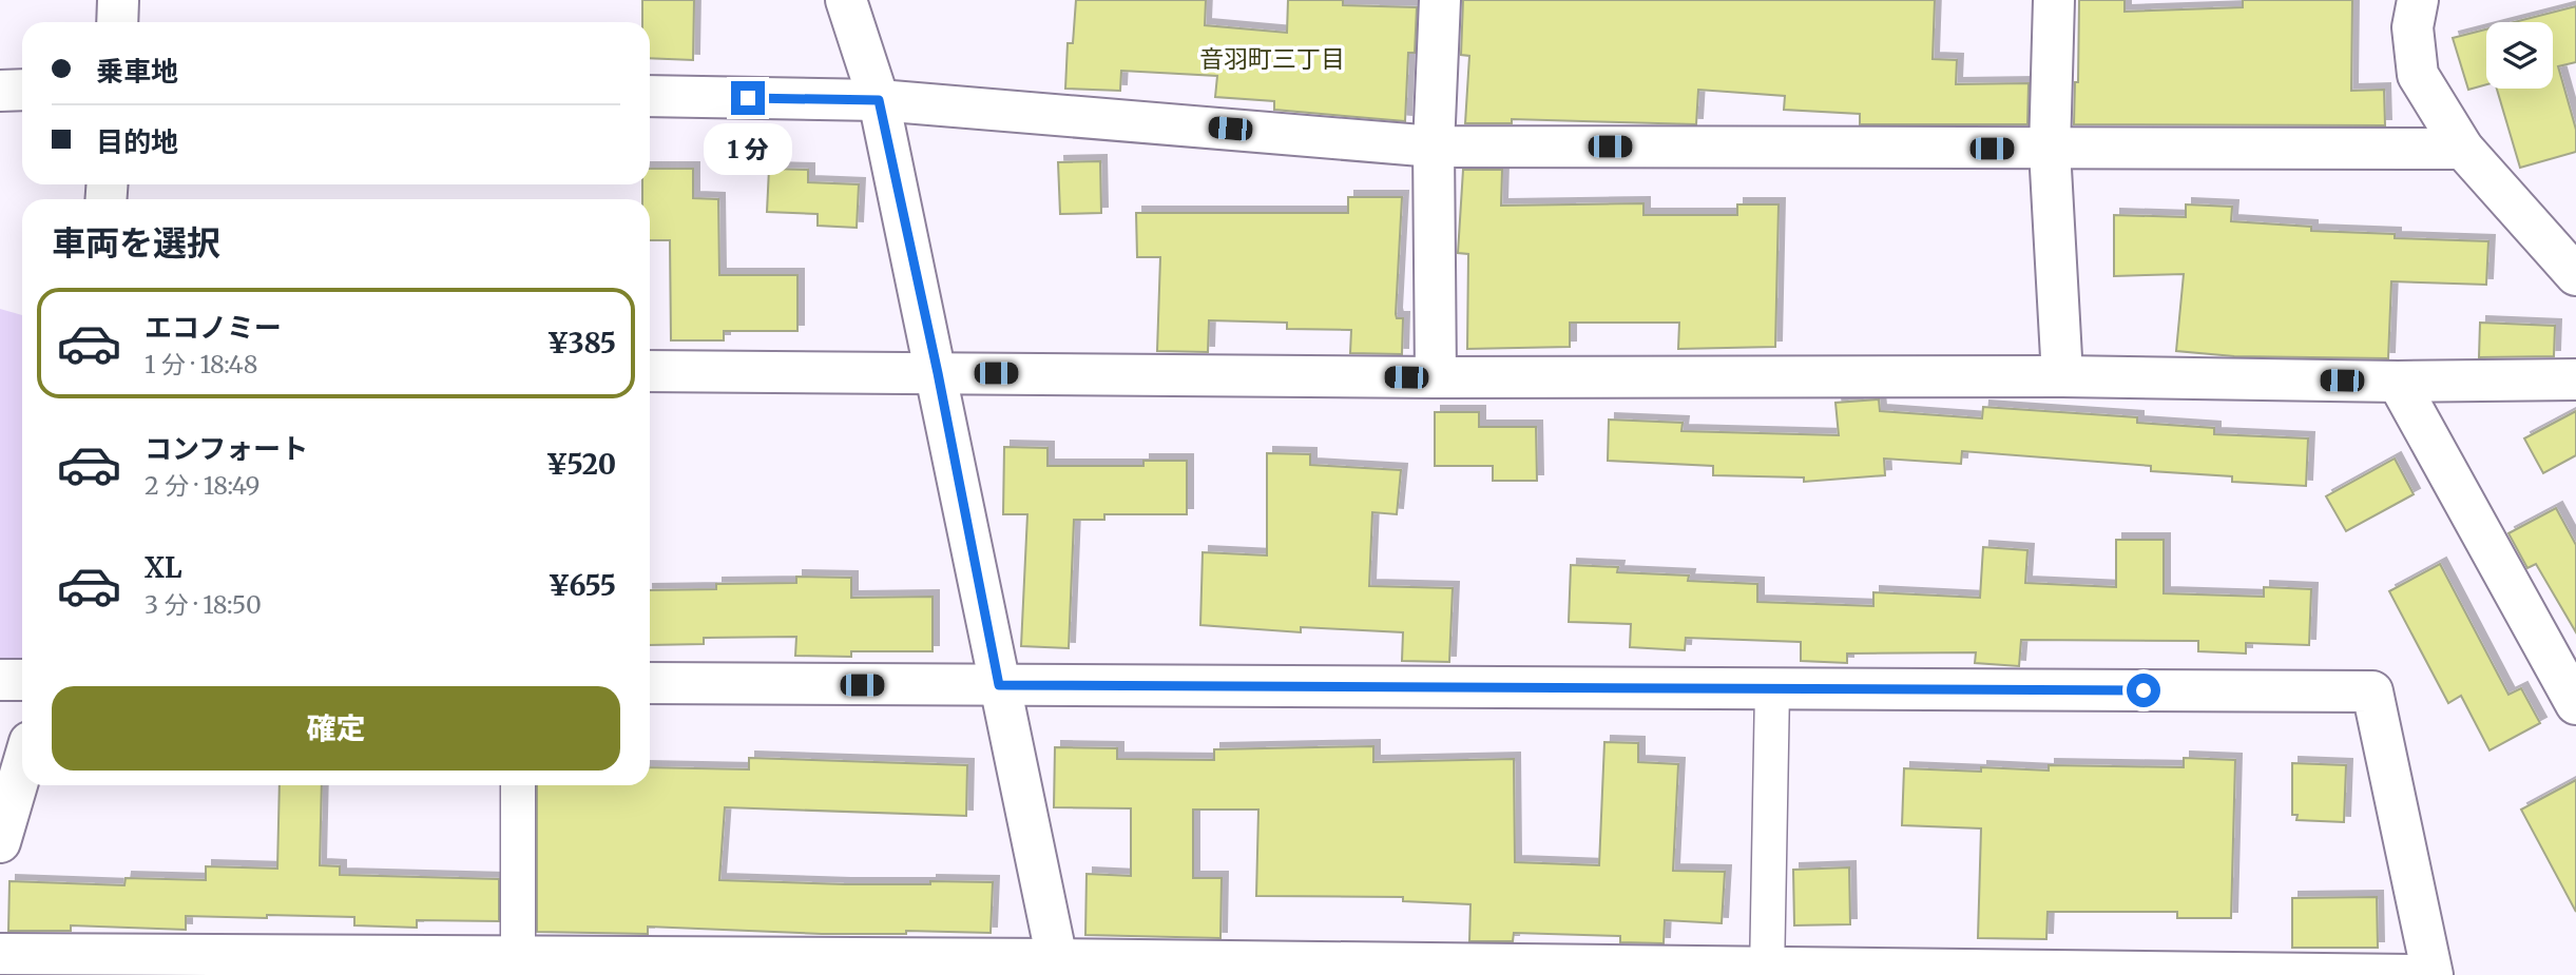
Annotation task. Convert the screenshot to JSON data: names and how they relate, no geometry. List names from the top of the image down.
{
  "districts": ["音羽町三丁目"],
  "page": {
    "banner": ["乗車地", "目的地"],
    "bubble": "1 分",
    "heading": "車両を選択",
    "list": [
      {
        "name": "エコノミー",
        "note": "1 分 · 18:48",
        "value": "¥385"
      },
      {
        "name": "コンフォート",
        "note": "2 分 · 18:49",
        "value": "¥520"
      },
      {
        "name": "XL",
        "note": "3 分 · 18:50",
        "value": "¥655"
      }
    ],
    "buttons": "確定"
  }
}
